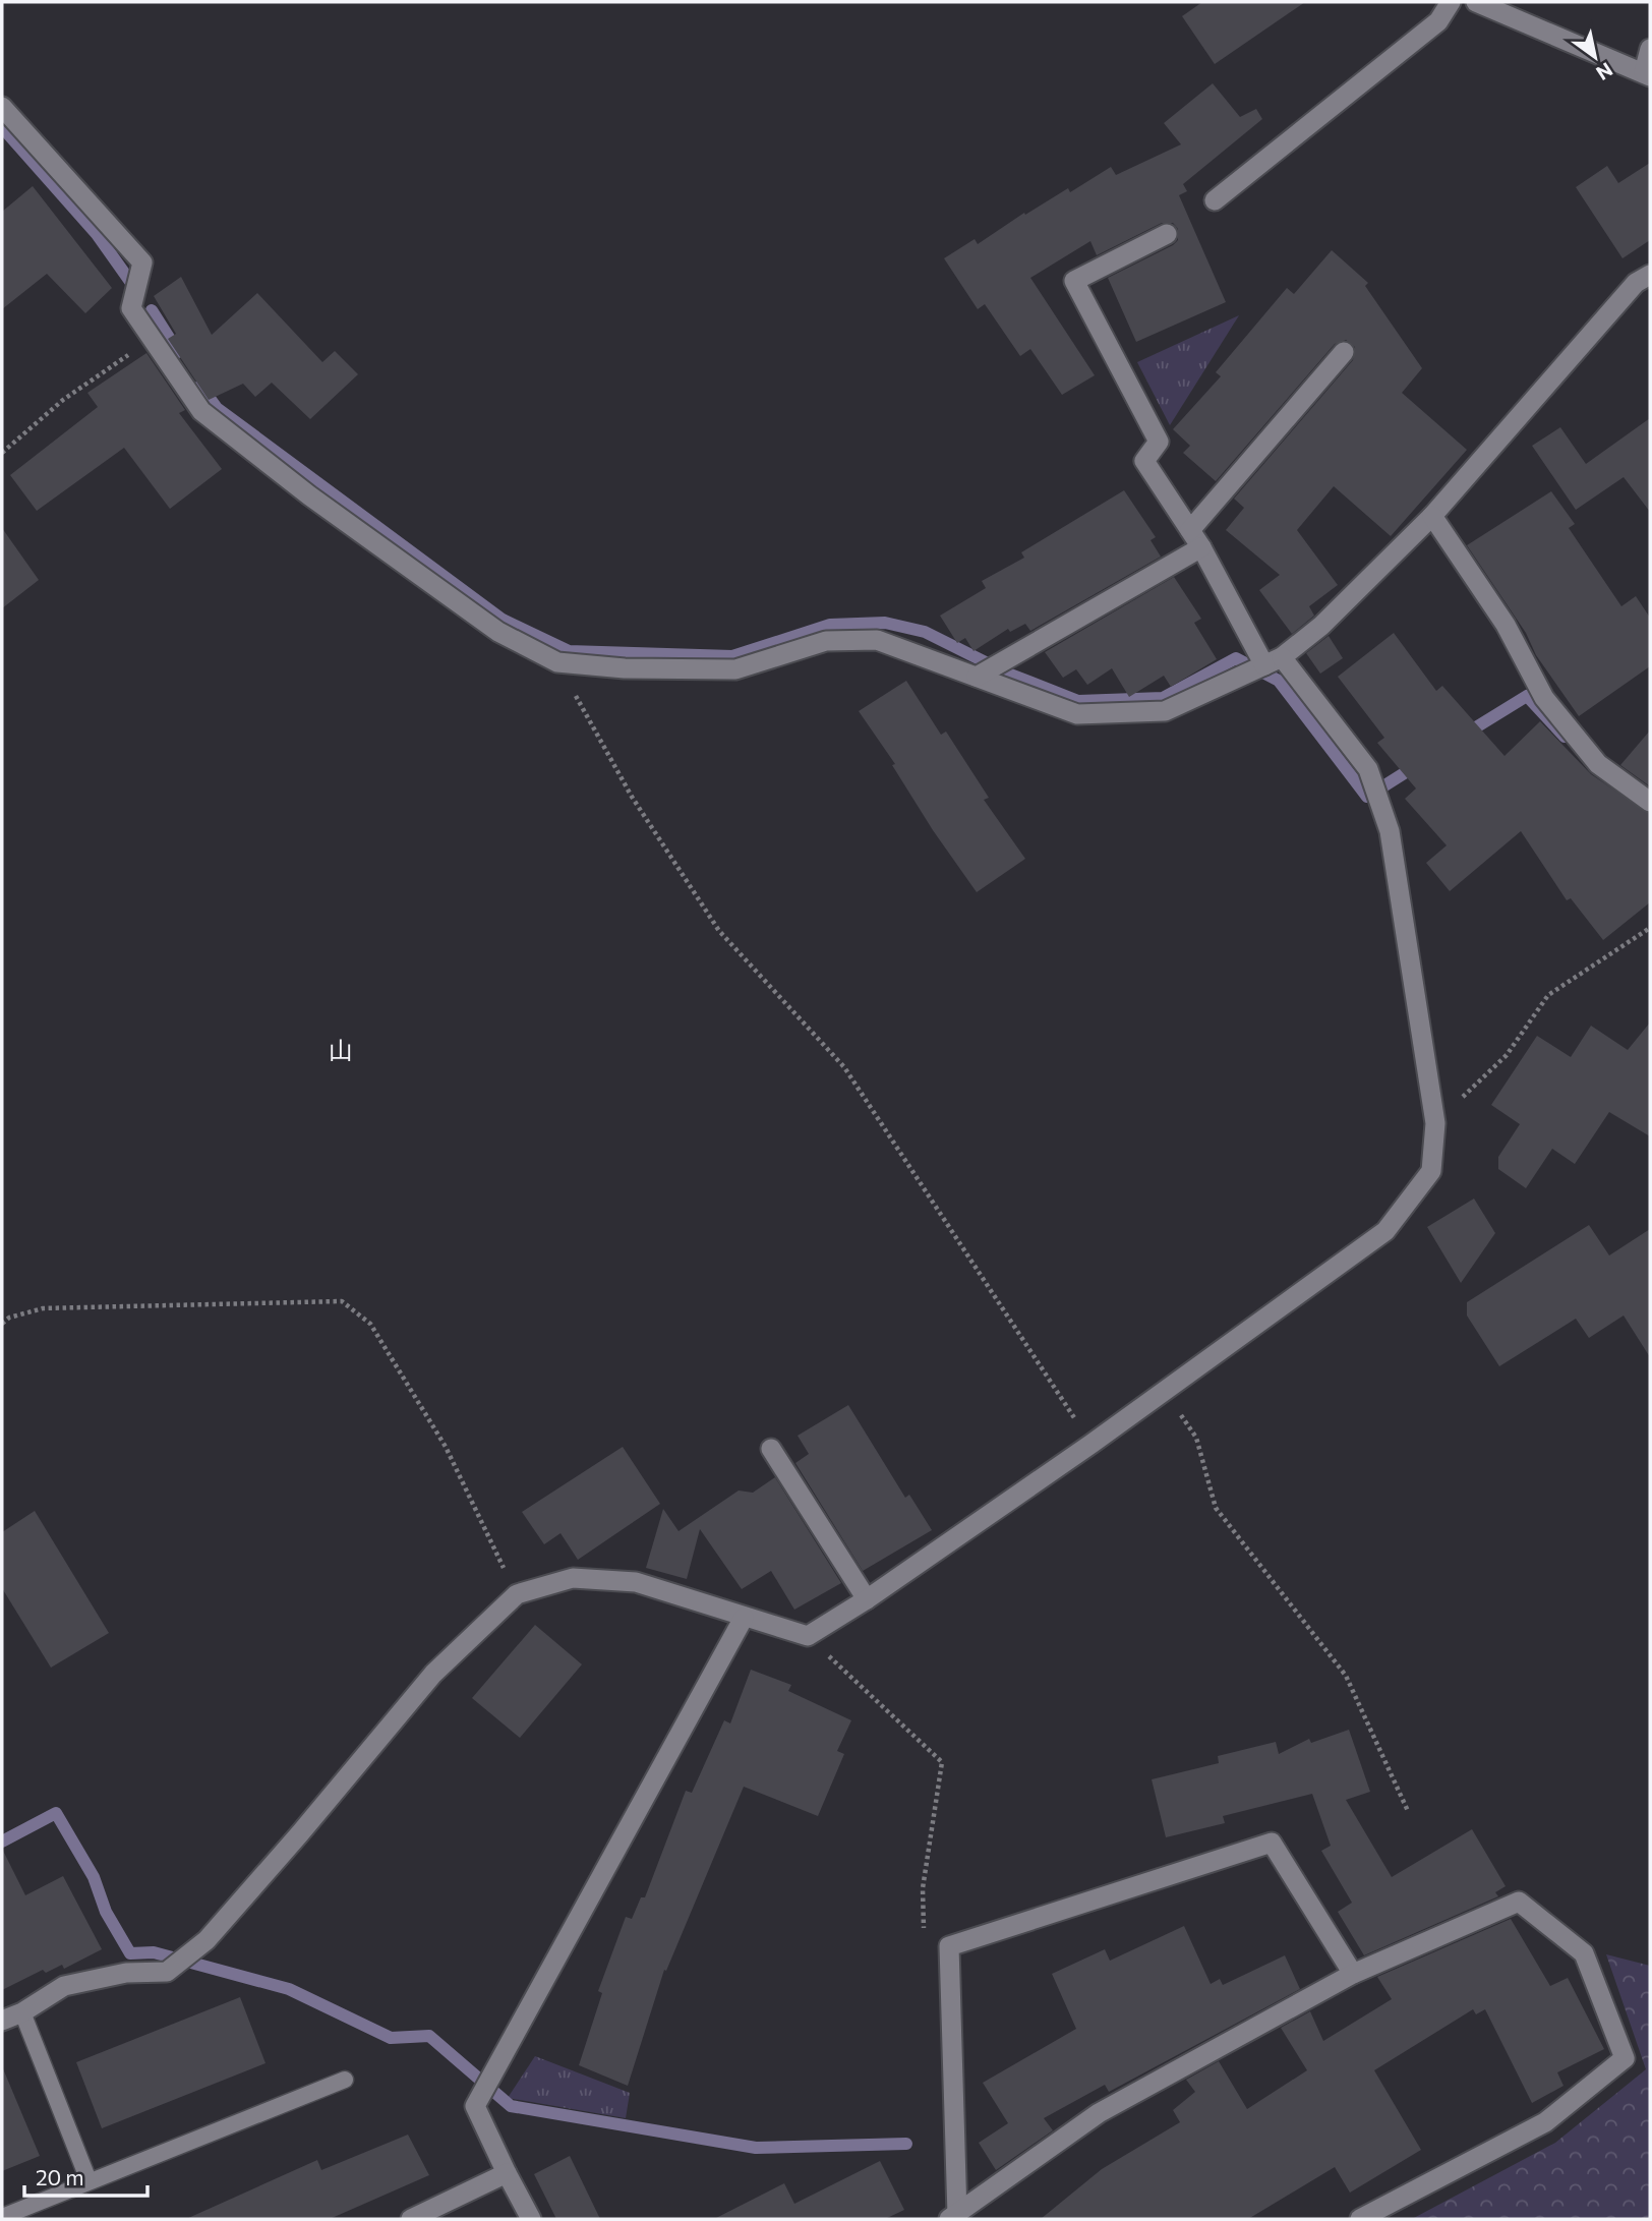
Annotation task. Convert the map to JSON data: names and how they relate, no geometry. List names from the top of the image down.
{
  "districts": ["山"],
  "scale_bar": "20 m",
  "north": "bottom right"
}
